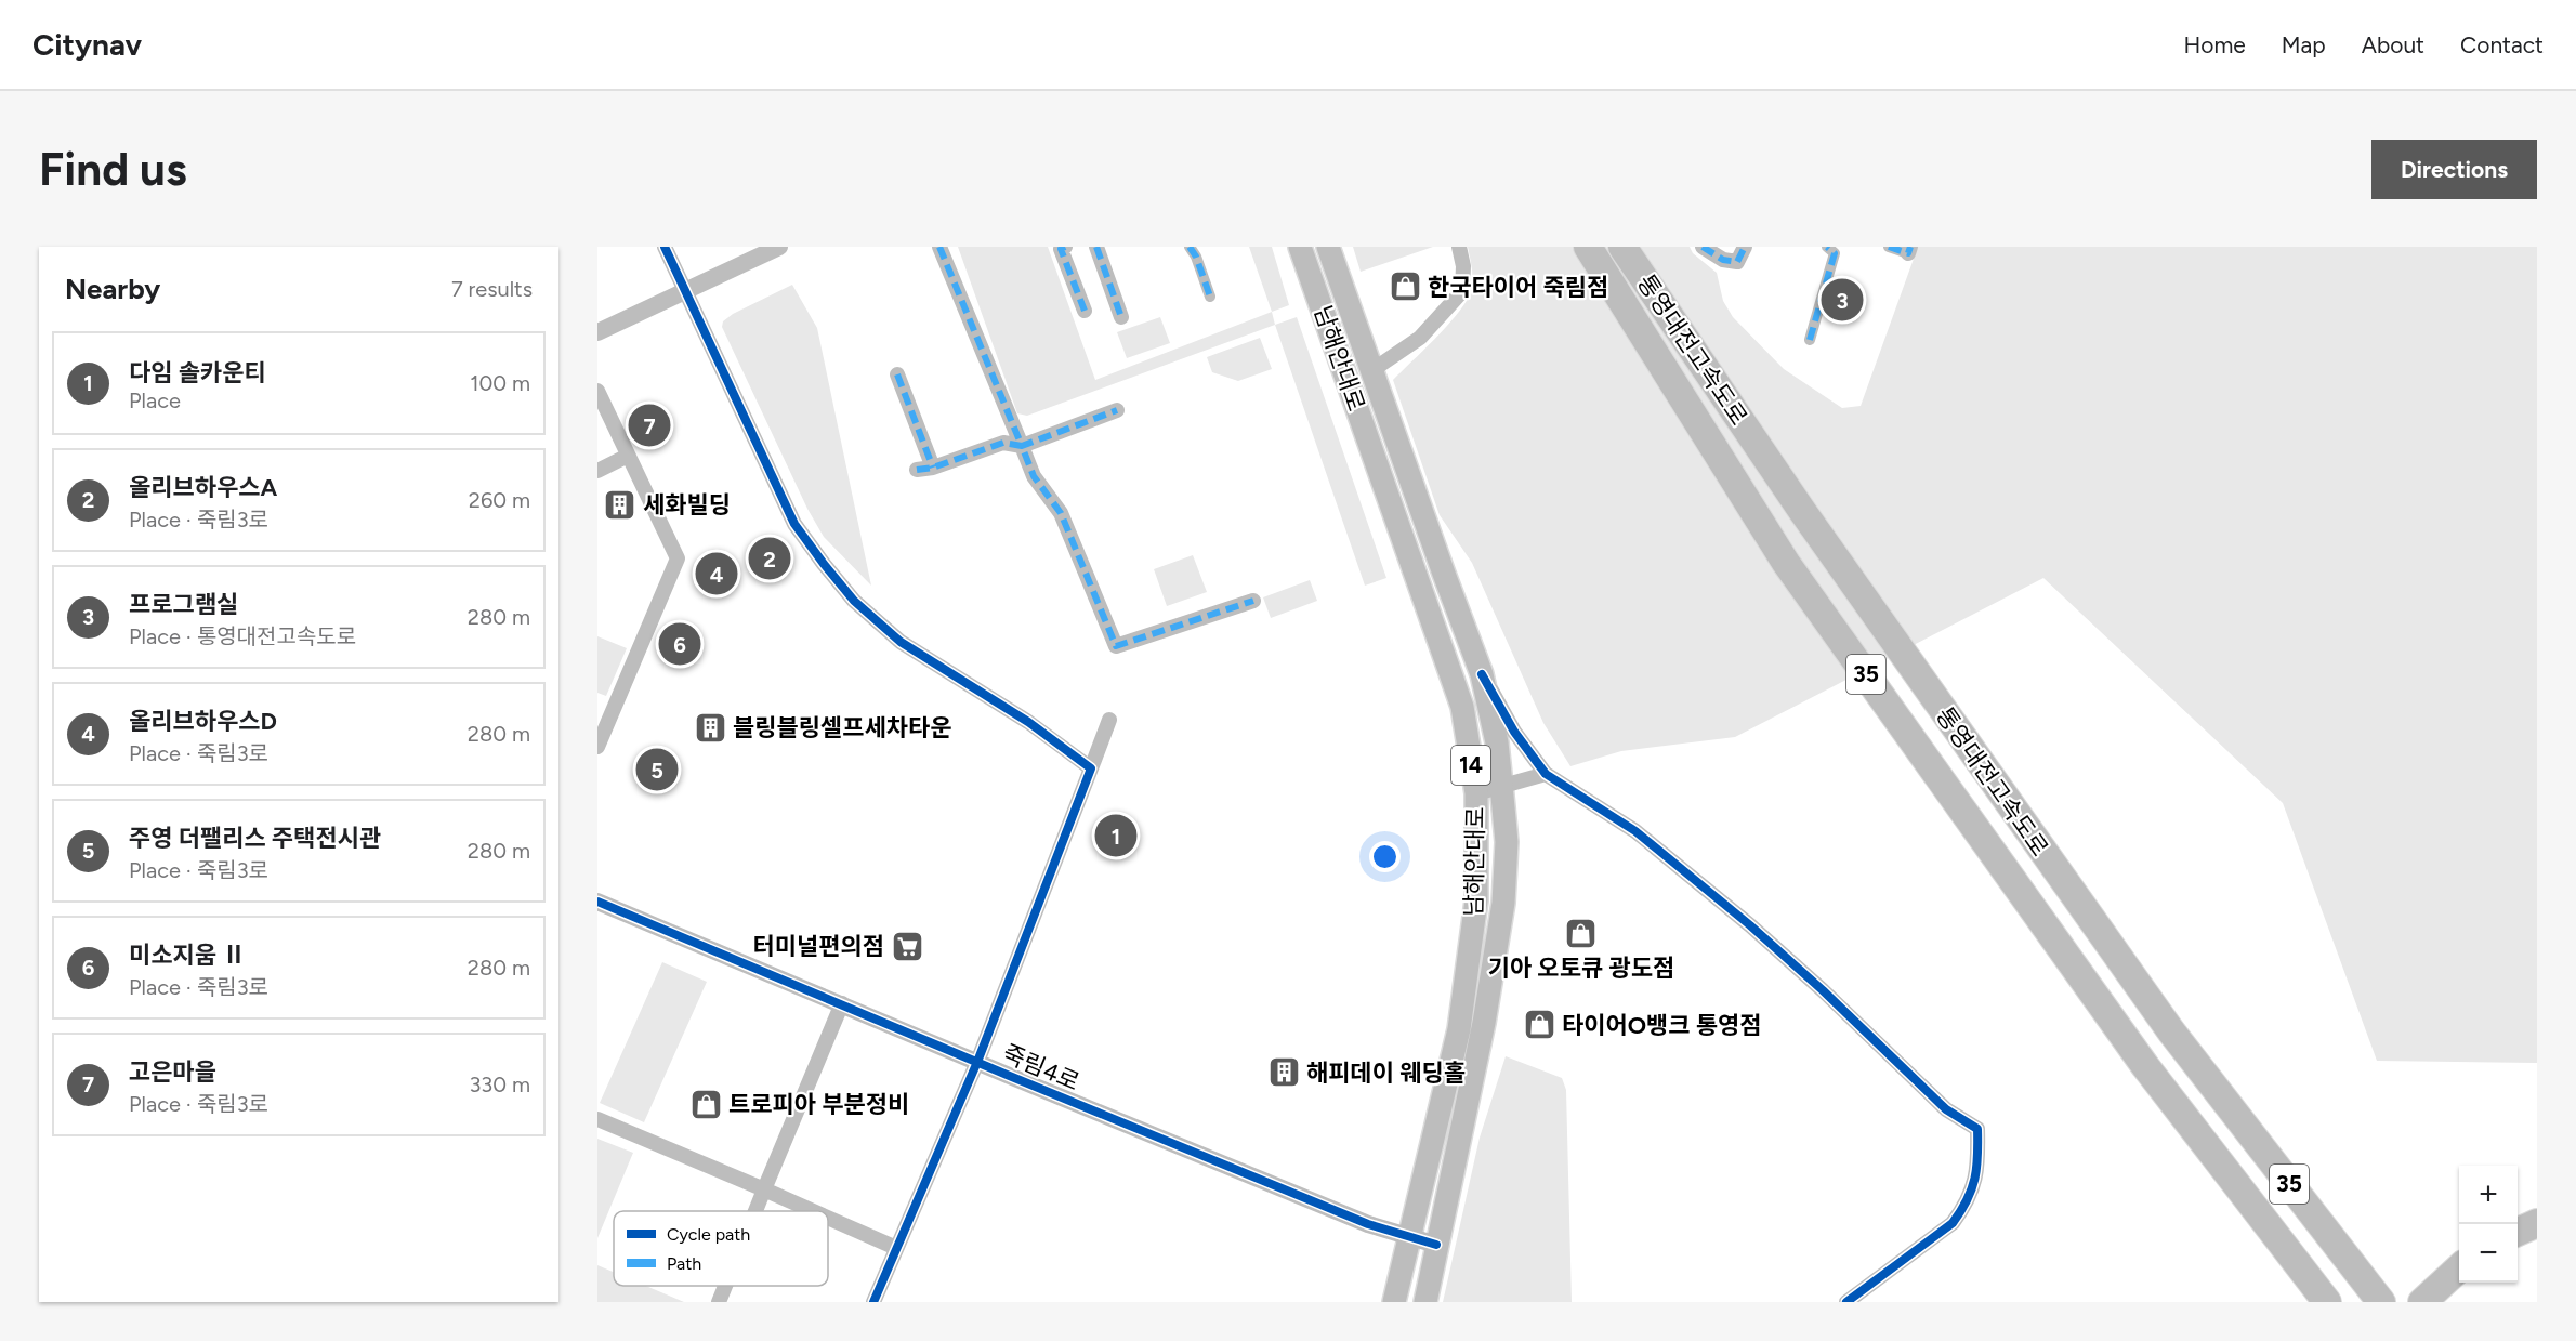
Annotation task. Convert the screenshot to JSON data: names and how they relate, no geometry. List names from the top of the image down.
{
  "streets": {
    "highway": ["통영대전고속도로", "35"],
    "main road": ["남해안대로", "14"],
    "street": ["죽림4로"]
  },
  "crossings": [
    ["남해안대로", "죽림4로"]
  ],
  "places": {
    "shop": [
      "한국타이어 죽림점",
      "기아 오토큐 광도점",
      "타이어O뱅크 통영점",
      "트로피아 부분정비"
    ],
    "building": ["세화빌딩", "블링블링셀프세차타운", "해피데이 웨딩홀"],
    "supermarket": ["터미널편의점"]
  },
  "legend": ["Cycle path", "Path"],
  "page": {
    "header": "Citynav",
    "nav": [
      "Home",
      "Map",
      "About",
      "Contact"
    ],
    "buttons": "Directions",
    "title": "Find us",
    "heading": ["Nearby", "7 results"],
    "pins": [
      "3",
      "7",
      "2",
      "4",
      "6",
      "5",
      "1"
    ],
    "list": [
      {
        "mark": "1",
        "name": "다임 솔카운티",
        "note": "Place",
        "value": "100 m"
      },
      {
        "mark": "2",
        "name": "올리브하우스A",
        "note": "Place · 죽림3로",
        "value": "260 m"
      },
      {
        "mark": "3",
        "name": "프로그램실",
        "note": "Place · 통영대전고속도로",
        "value": "280 m"
      },
      {
        "mark": "4",
        "name": "올리브하우스D",
        "note": "Place · 죽림3로",
        "value": "280 m"
      },
      {
        "mark": "5",
        "name": "주영 더팰리스 주택전시관",
        "note": "Place · 죽림3로",
        "value": "280 m"
      },
      {
        "mark": "6",
        "name": "미소지움 Ⅱ",
        "note": "Place · 죽림3로",
        "value": "280 m"
      },
      {
        "mark": "7",
        "name": "고은마을",
        "note": "Place · 죽림3로",
        "value": "330 m"
      }
    ],
    "map_buttons": ["+", "−"]
  }
}
